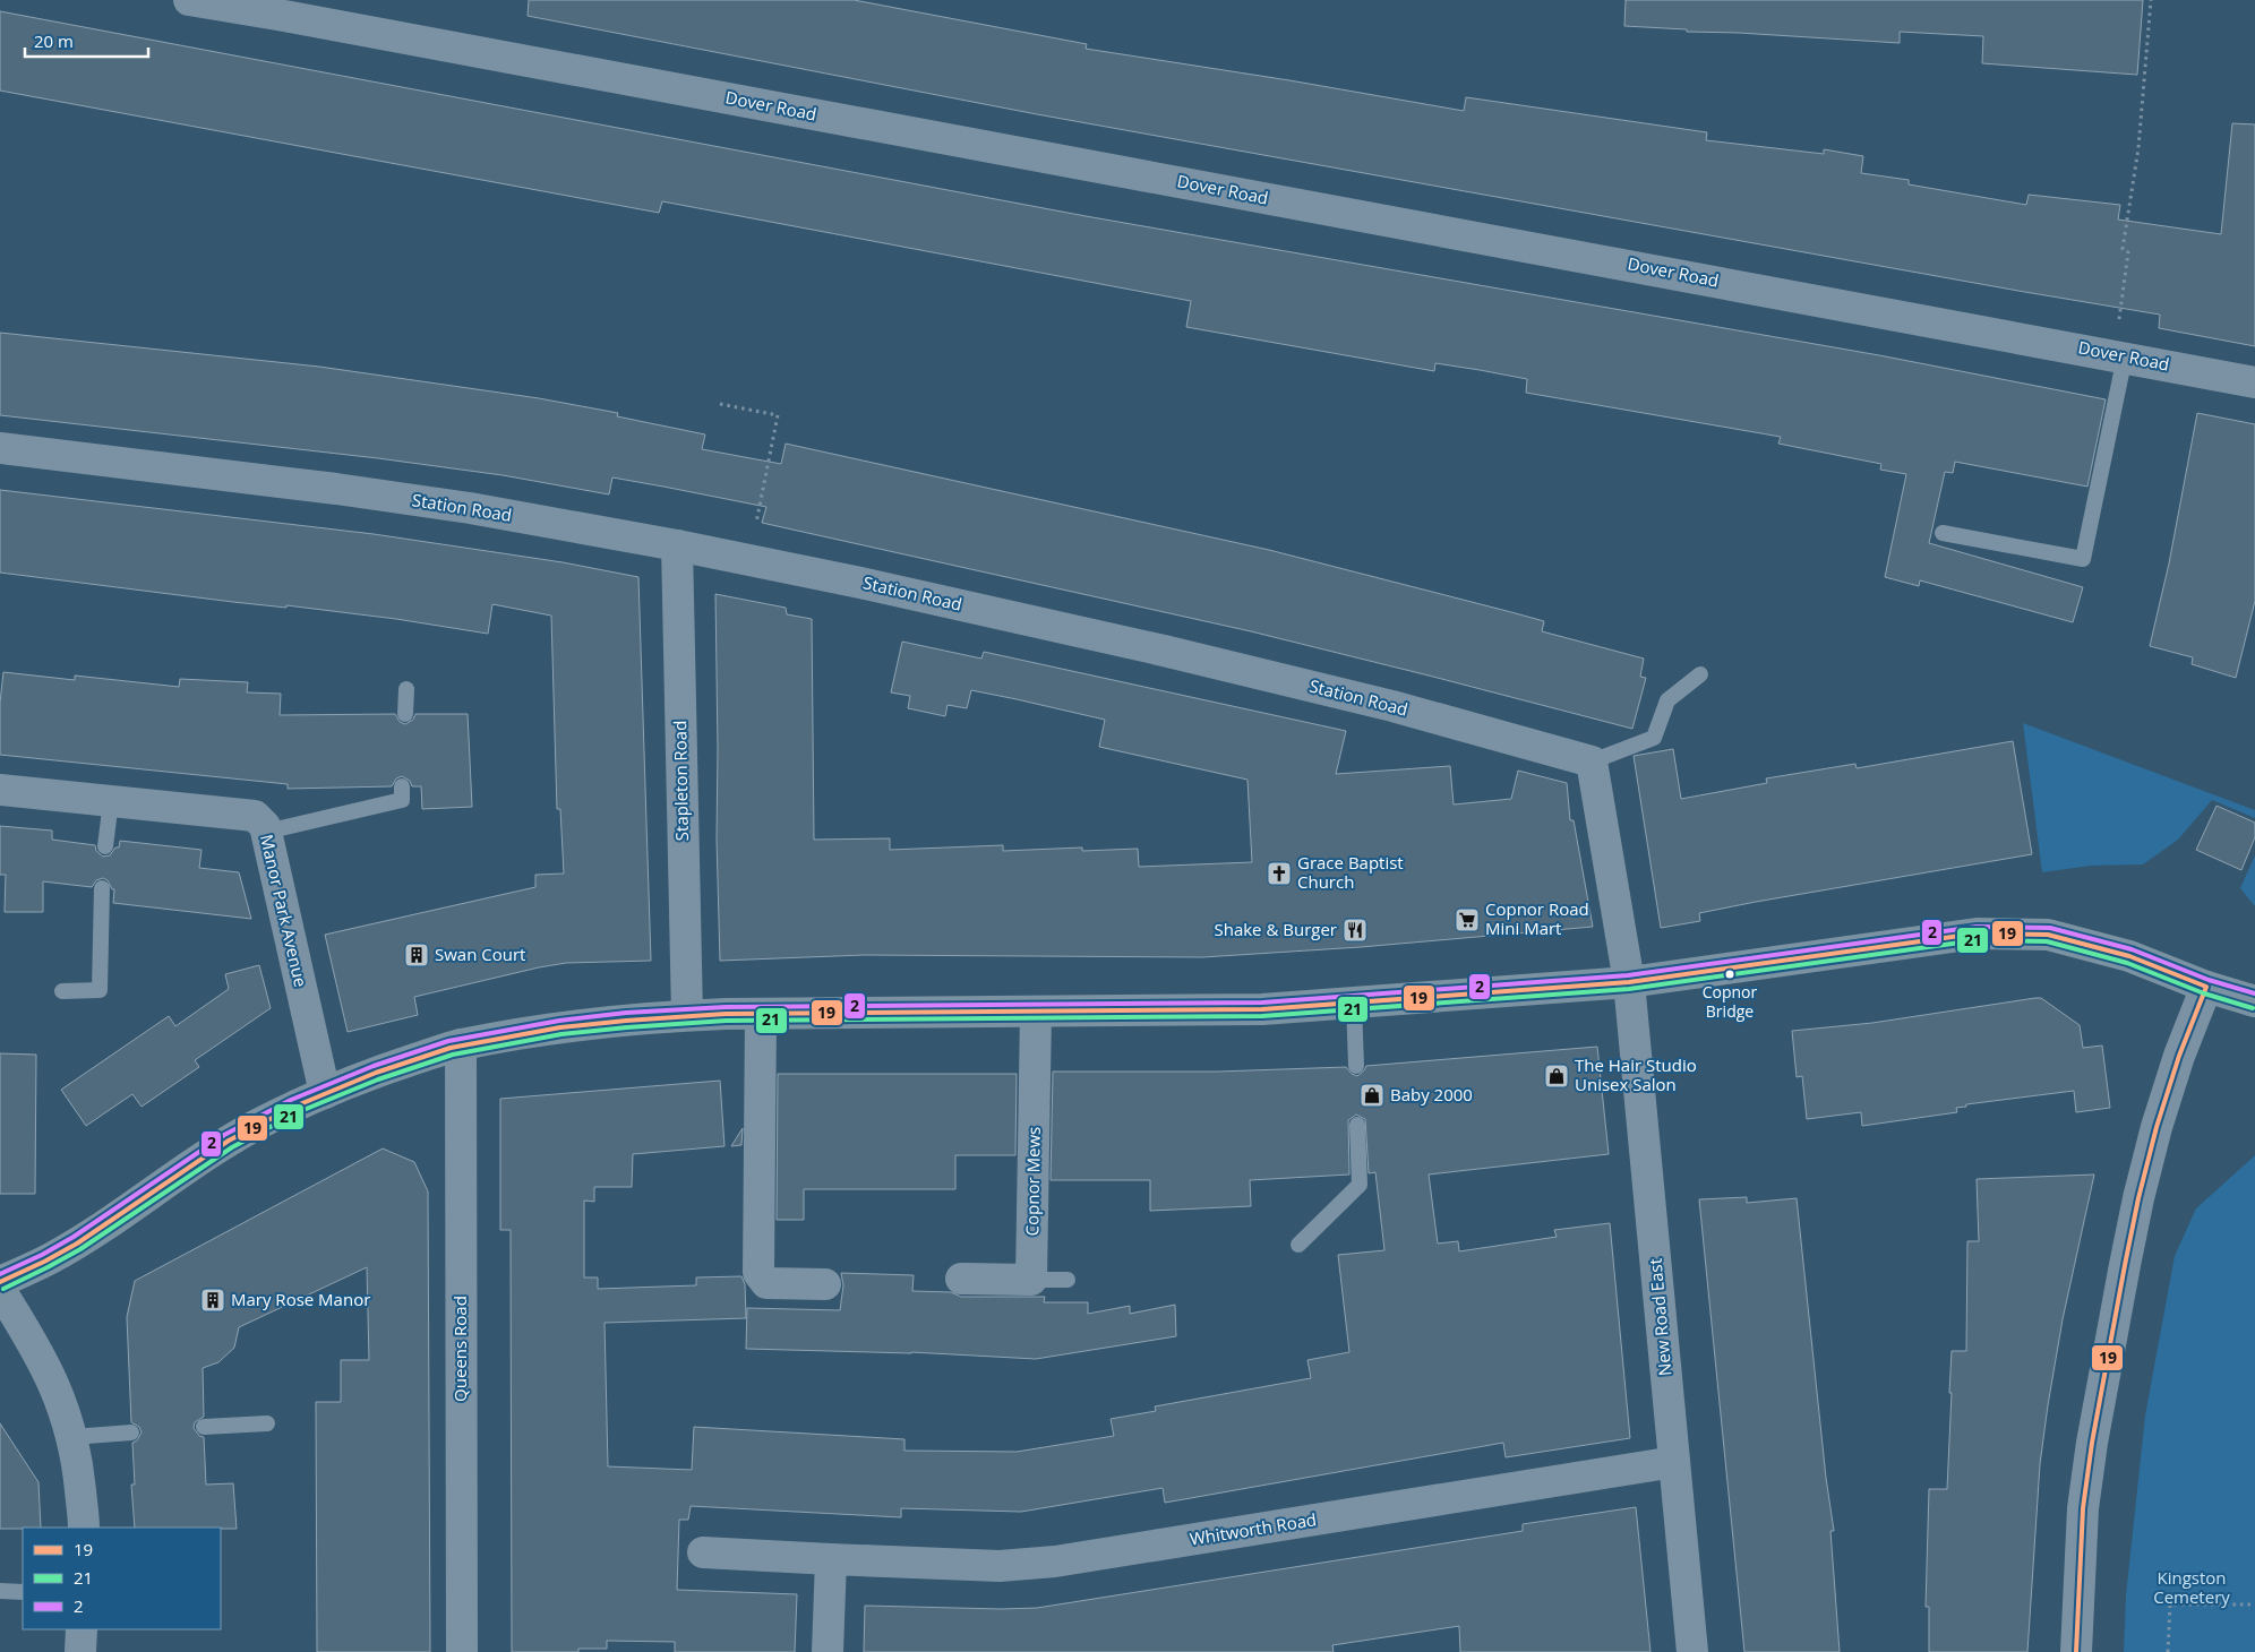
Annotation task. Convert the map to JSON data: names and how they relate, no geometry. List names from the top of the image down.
{
  "streets": {
    "street": [
      "Dover Road",
      "Station Road",
      "Stapleton Road",
      "Manor Park Avenue",
      "Copnor Mews",
      "New Road East",
      "Queens Road",
      "Whitworth Road"
    ]
  },
  "crossings": [
    ["Station Road", "Stapleton Road"],
    ["New Road East", "Whitworth Road"]
  ],
  "parks": ["Kingston Cemetery"],
  "places": {
    "church": ["Grace Baptist Church"],
    "supermarket": ["Copnor Road Mini Mart"],
    "restaurant": ["Shake & Burger"],
    "building": ["Swan Court", "Mary Rose Manor"],
    "other": ["Copnor Bridge"],
    "shop": ["The Hair Studio Unisex Salon", "Baby 2000"]
  },
  "lines": ["transit line 2", "transit line 19", "transit line 21"],
  "legend": ["19", "21", "2"],
  "scale_bar": "20 m"
}
